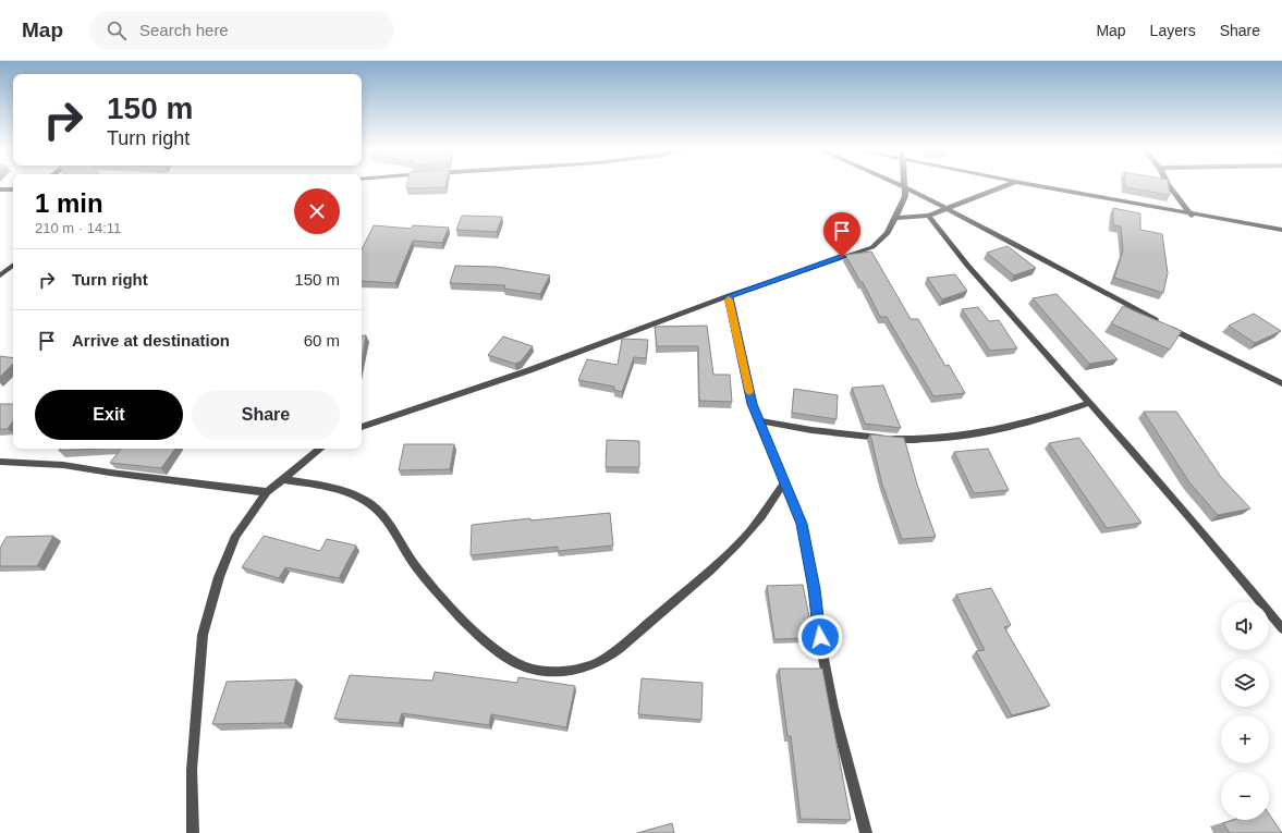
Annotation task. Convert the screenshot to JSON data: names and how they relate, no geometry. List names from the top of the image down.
{
  "page": {
    "header": "Map",
    "search": "Search here",
    "nav": ["Map", "Layers", "Share"],
    "turn": ["150 m", "Turn right"],
    "heading": ["1 min", "210 m · 14:11"],
    "list": [
      {
        "name": "Turn right",
        "value": "150 m"
      },
      {
        "name": "Arrive at destination",
        "value": "60 m"
      }
    ],
    "buttons": ["Exit", "Share"],
    "map_buttons": ["+", "−"]
  }
}
